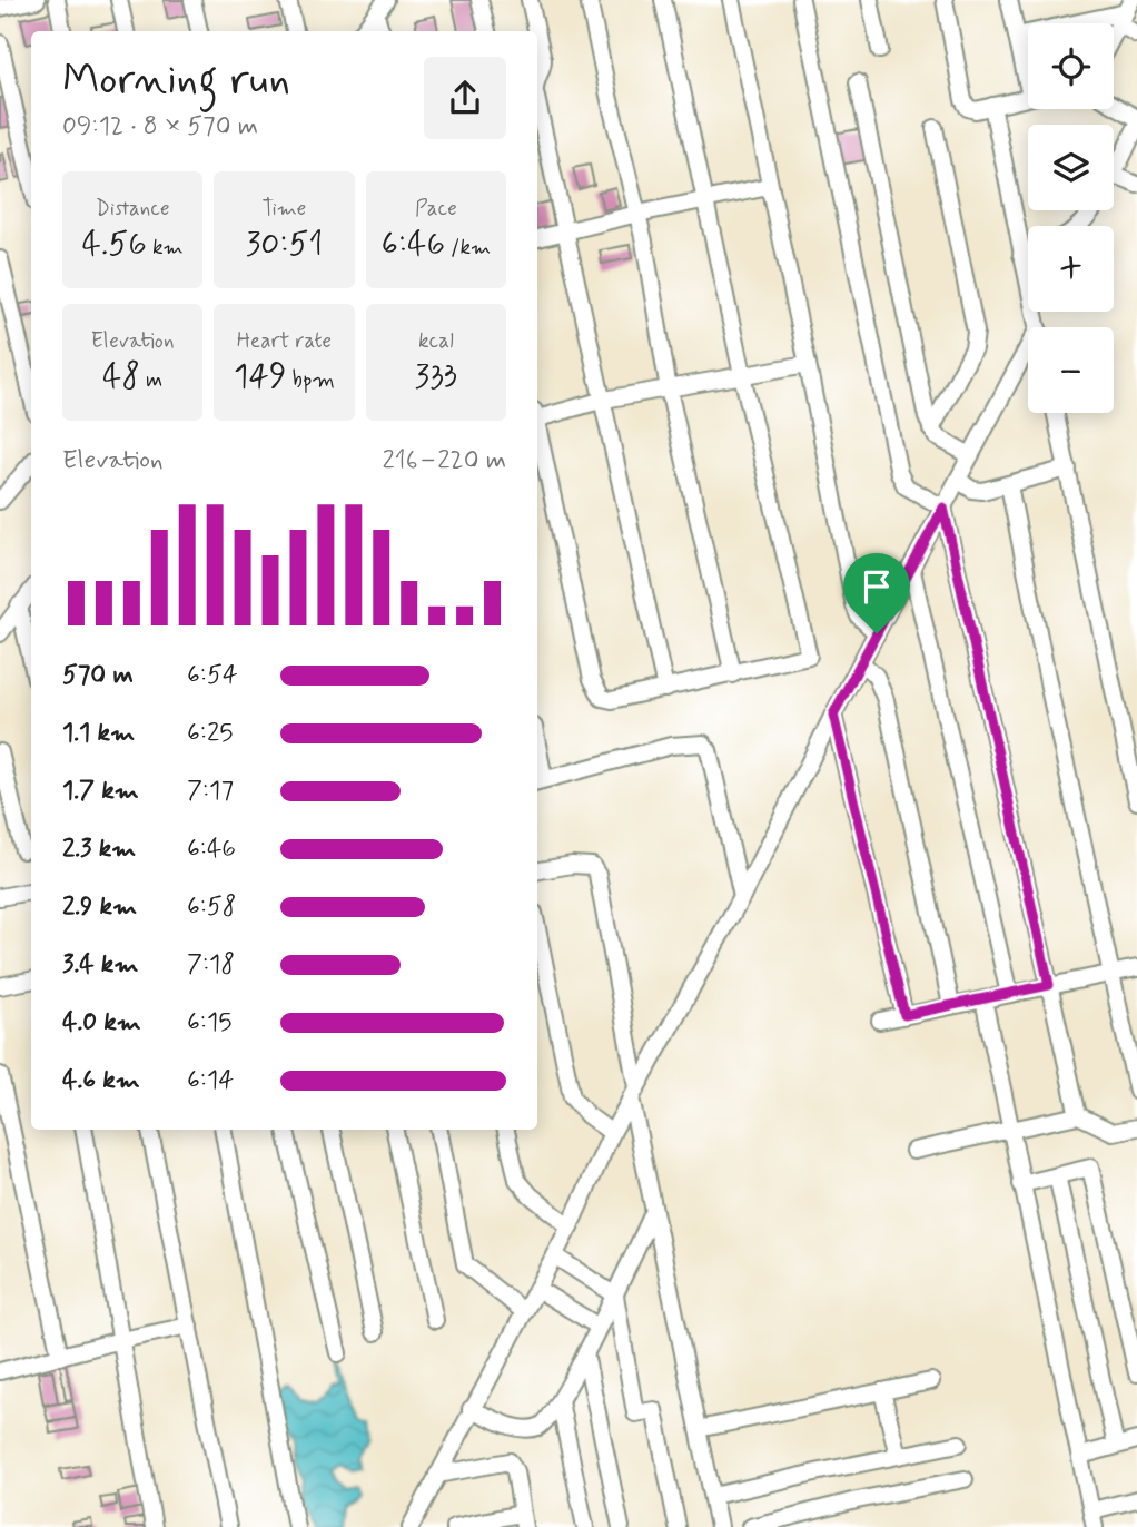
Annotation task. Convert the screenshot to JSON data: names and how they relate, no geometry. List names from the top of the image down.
{
  "page": {
    "map_buttons": ["+", "−"],
    "heading": ["Morning run", "09:12 · 8 × 570 m"],
    "stats": [
      ["Distance", "4.56 km"],
      ["Time", "30:51"],
      ["Pace", "6:46 /km"],
      ["Elevation", "48 m"],
      ["Heart rate", "149 bpm"],
      ["kcal", "333"]
    ],
    "chart": ["Elevation", "216–220 m"],
    "list": [
      {
        "name": "570 m",
        "note": "6:54"
      },
      {
        "name": "1.1 km",
        "note": "6:25"
      },
      {
        "name": "1.7 km",
        "note": "7:17"
      },
      {
        "name": "2.3 km",
        "note": "6:46"
      },
      {
        "name": "2.9 km",
        "note": "6:58"
      },
      {
        "name": "3.4 km",
        "note": "7:18"
      },
      {
        "name": "4.0 km",
        "note": "6:15"
      },
      {
        "name": "4.6 km",
        "note": "6:14"
      }
    ]
  }
}
